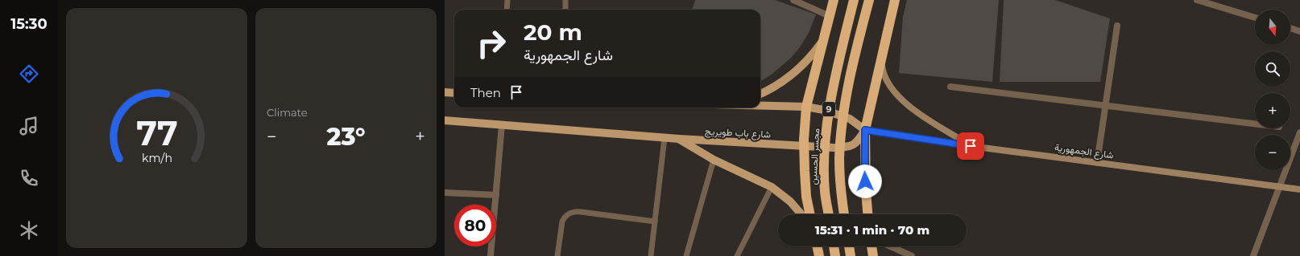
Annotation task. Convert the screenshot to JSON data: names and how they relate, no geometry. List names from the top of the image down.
{
  "streets": {
    "highway": ["9", "مجسر الحسين"],
    "main road": ["شارع باب طويريج", "شارع الجمهورية"]
  },
  "crossings": [
    ["شارع باب طويريج", "شارع الجمهورية"]
  ],
  "north": "bottom",
  "page": {
    "tabs": "15:30",
    "tile": "Climate",
    "map_buttons": ["+", "−"],
    "turn": ["20 m", "شارع الجمهورية"],
    "then": "Then",
    "heat": ["−", "23°", "+"],
    "limit": "80",
    "trip": "15:31 · 1 min · 70 m",
    "gauge": ["77", "km/h"]
  }
}
